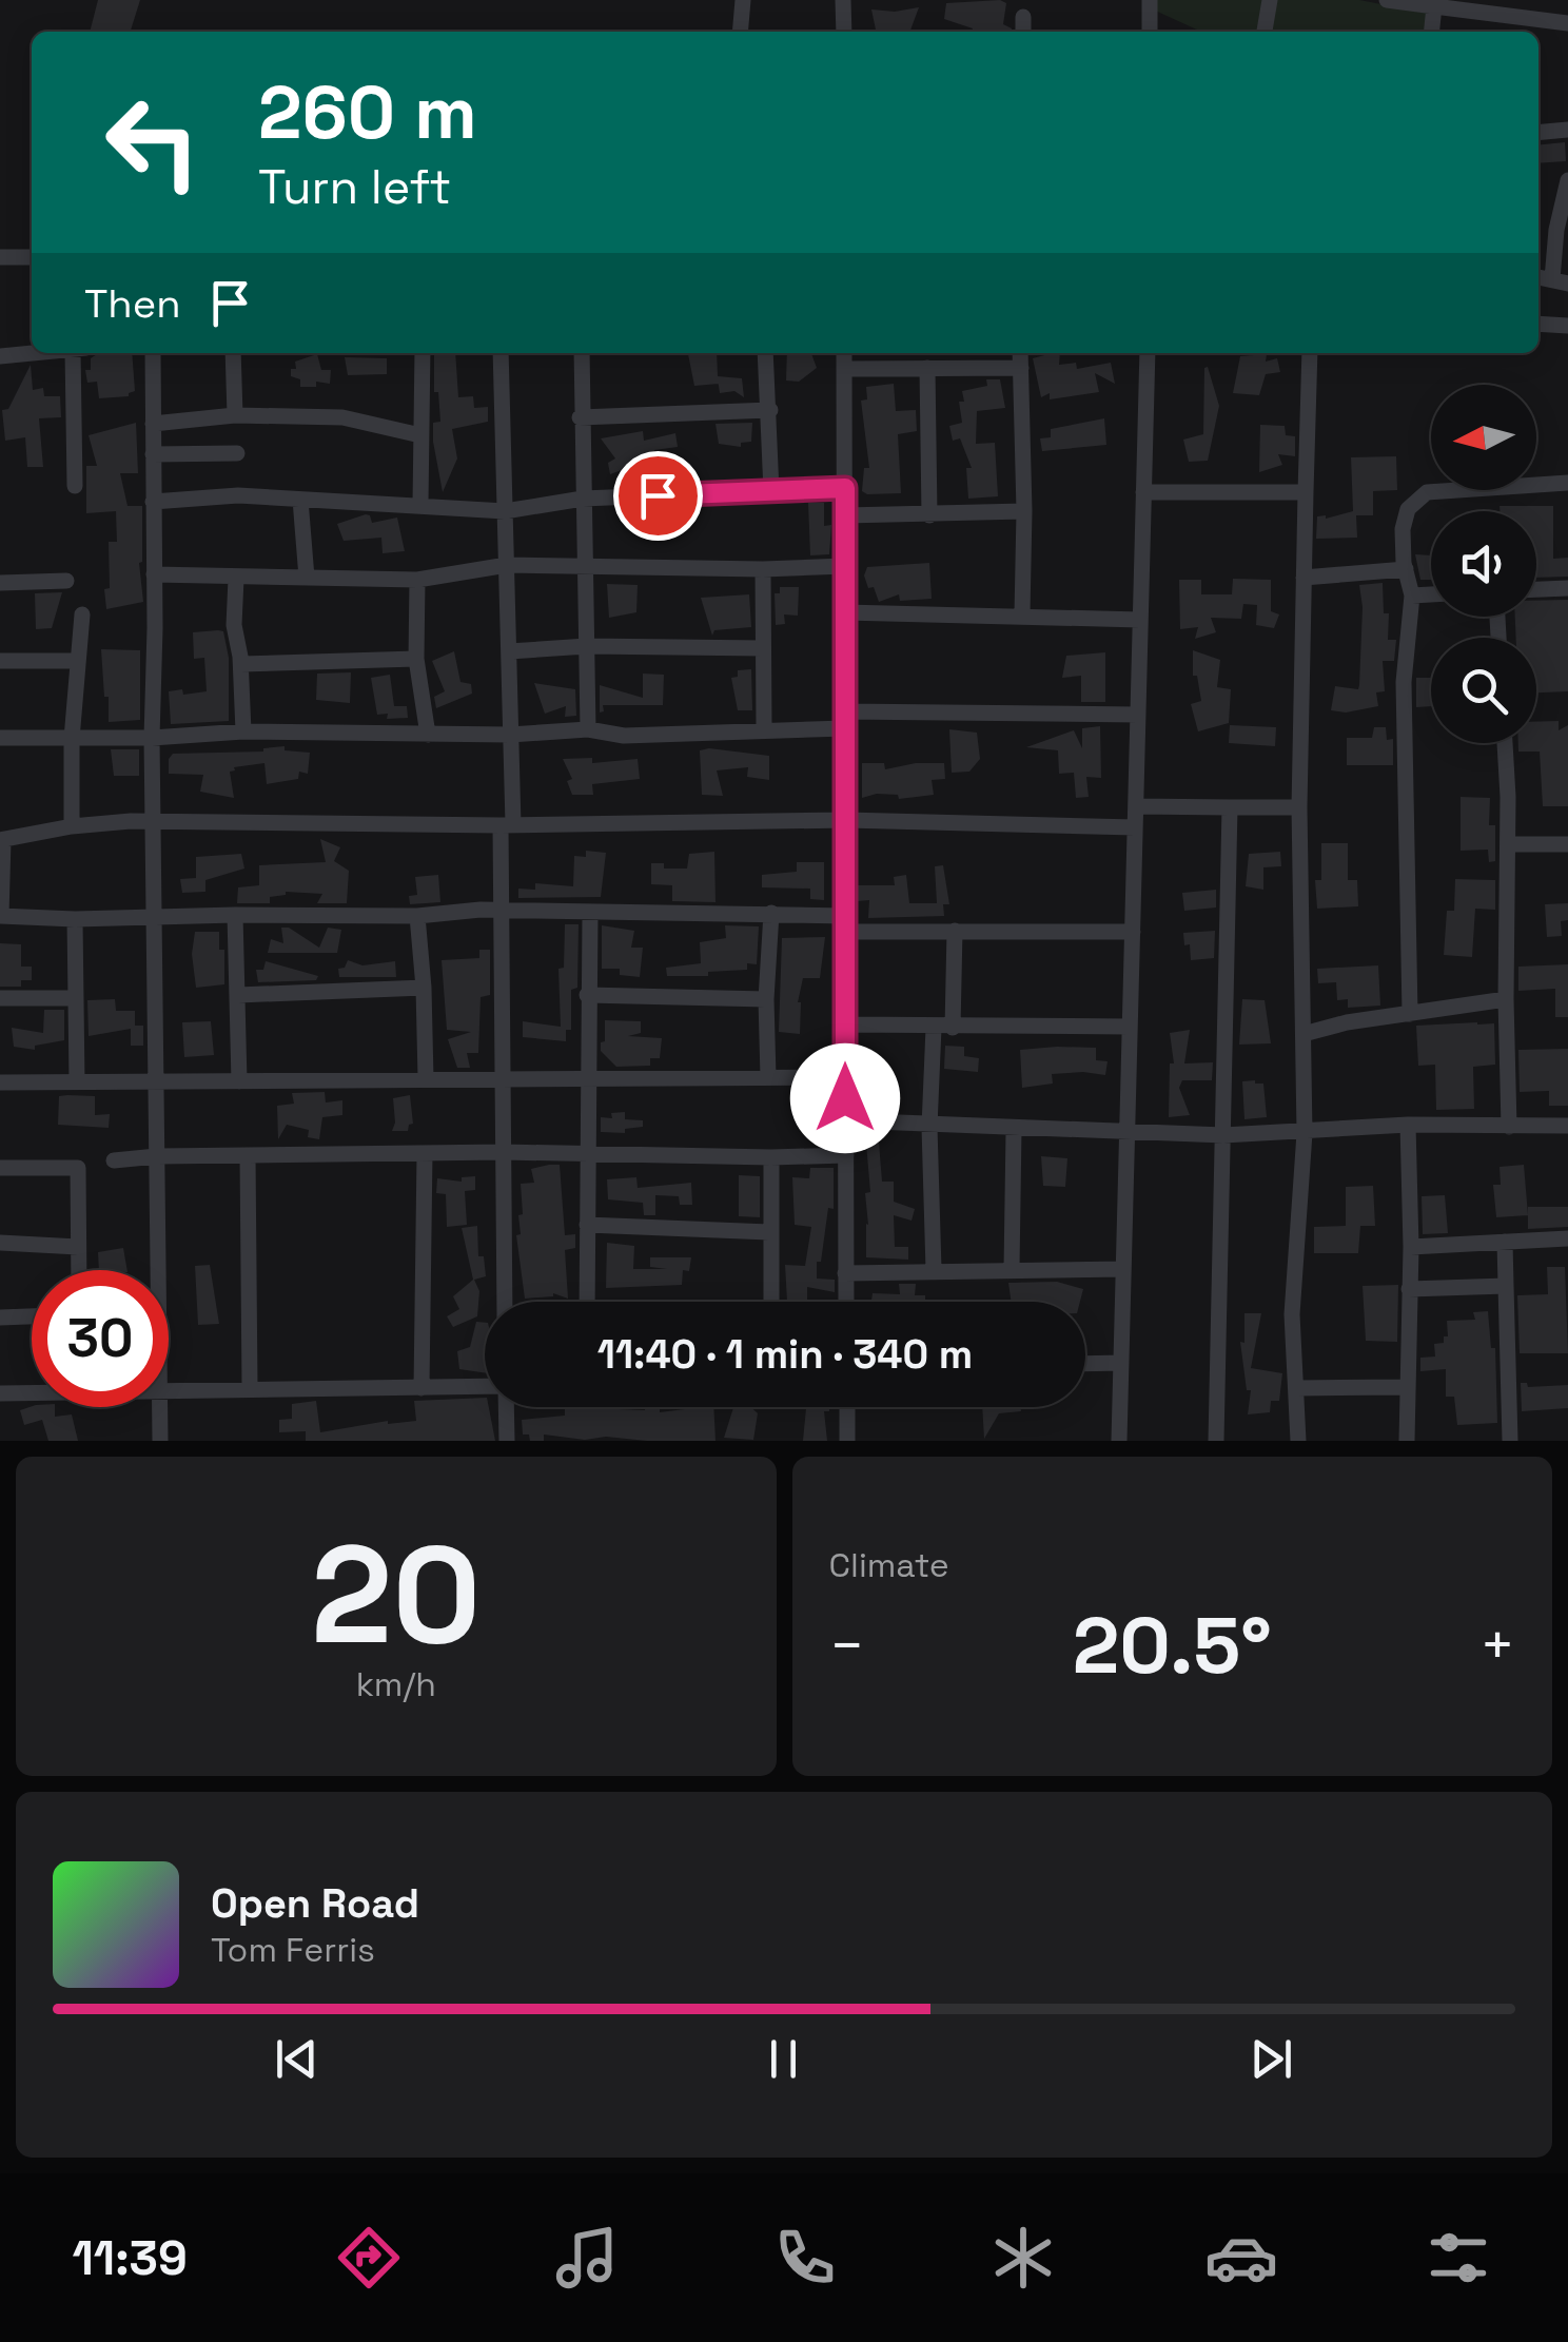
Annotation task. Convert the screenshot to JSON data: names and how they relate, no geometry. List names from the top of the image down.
{
  "north": "left",
  "page": {
    "turn": ["260 m", "Turn left"],
    "then": "Then",
    "limit": "30",
    "trip": "11:40 · 1 min · 340 m",
    "tile": [
      ["20", "km/h"],
      "Climate"
    ],
    "heat": ["−", "20.5°", "+"],
    "song": ["Open Road", "Tom Ferris"],
    "tabs": "11:39"
  }
}
